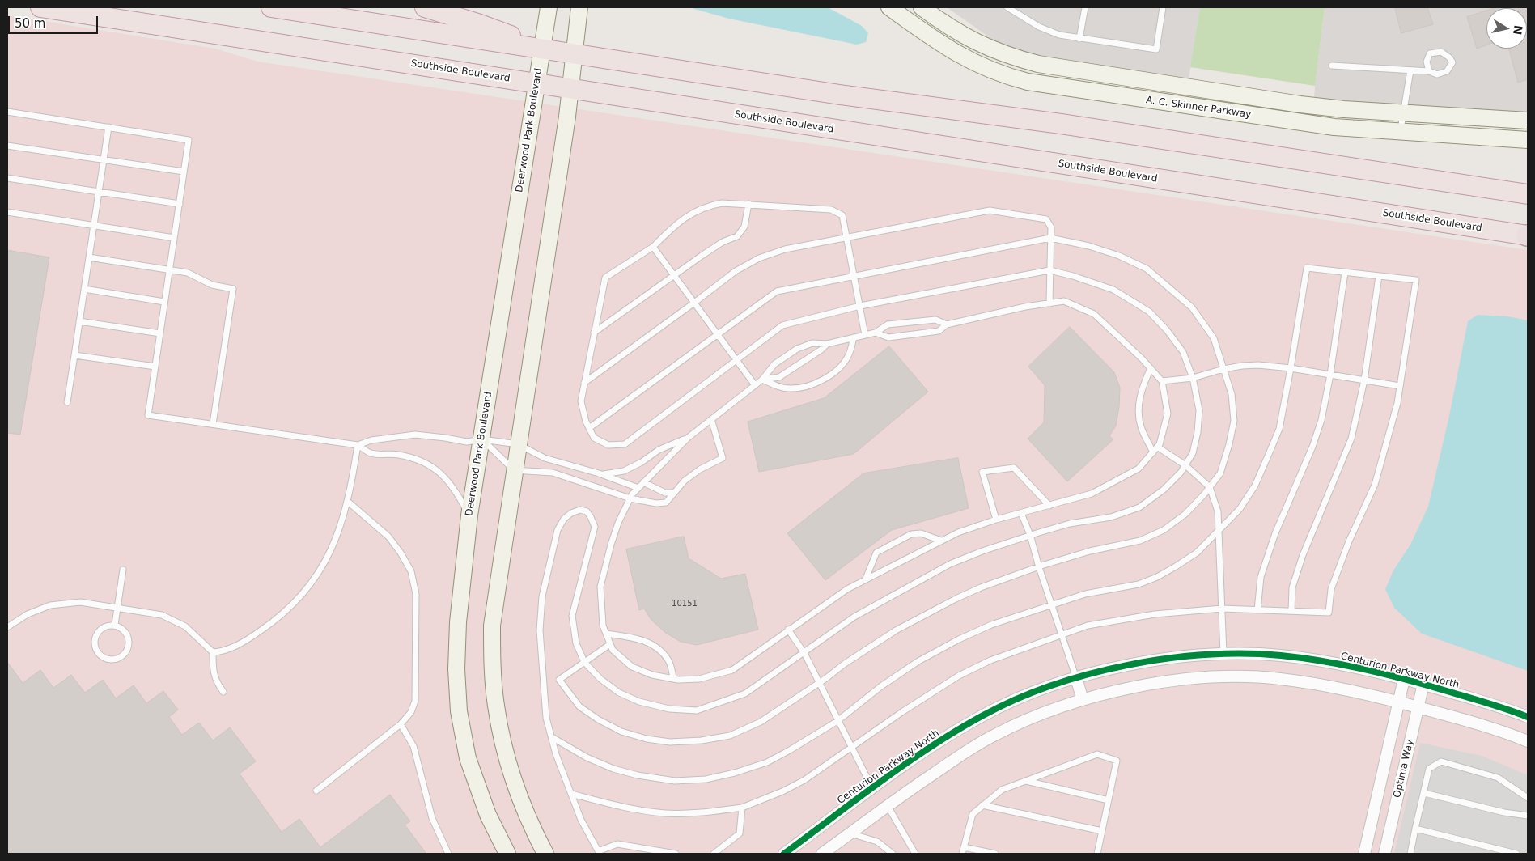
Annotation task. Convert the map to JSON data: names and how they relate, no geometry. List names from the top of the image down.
{
  "streets": {
    "highway": ["Southside Boulevard"],
    "main road": ["A. C. Skinner Parkway", "Deerwood Park Boulevard"],
    "street": ["Centurion Parkway North", "Optima Way"]
  },
  "crossings": [
    ["Southside Boulevard", "Deerwood Park Boulevard"],
    ["Centurion Parkway North", "Optima Way"]
  ],
  "house_numbers": ["10151"],
  "scale_bar": "50 m",
  "north": "right"
}
